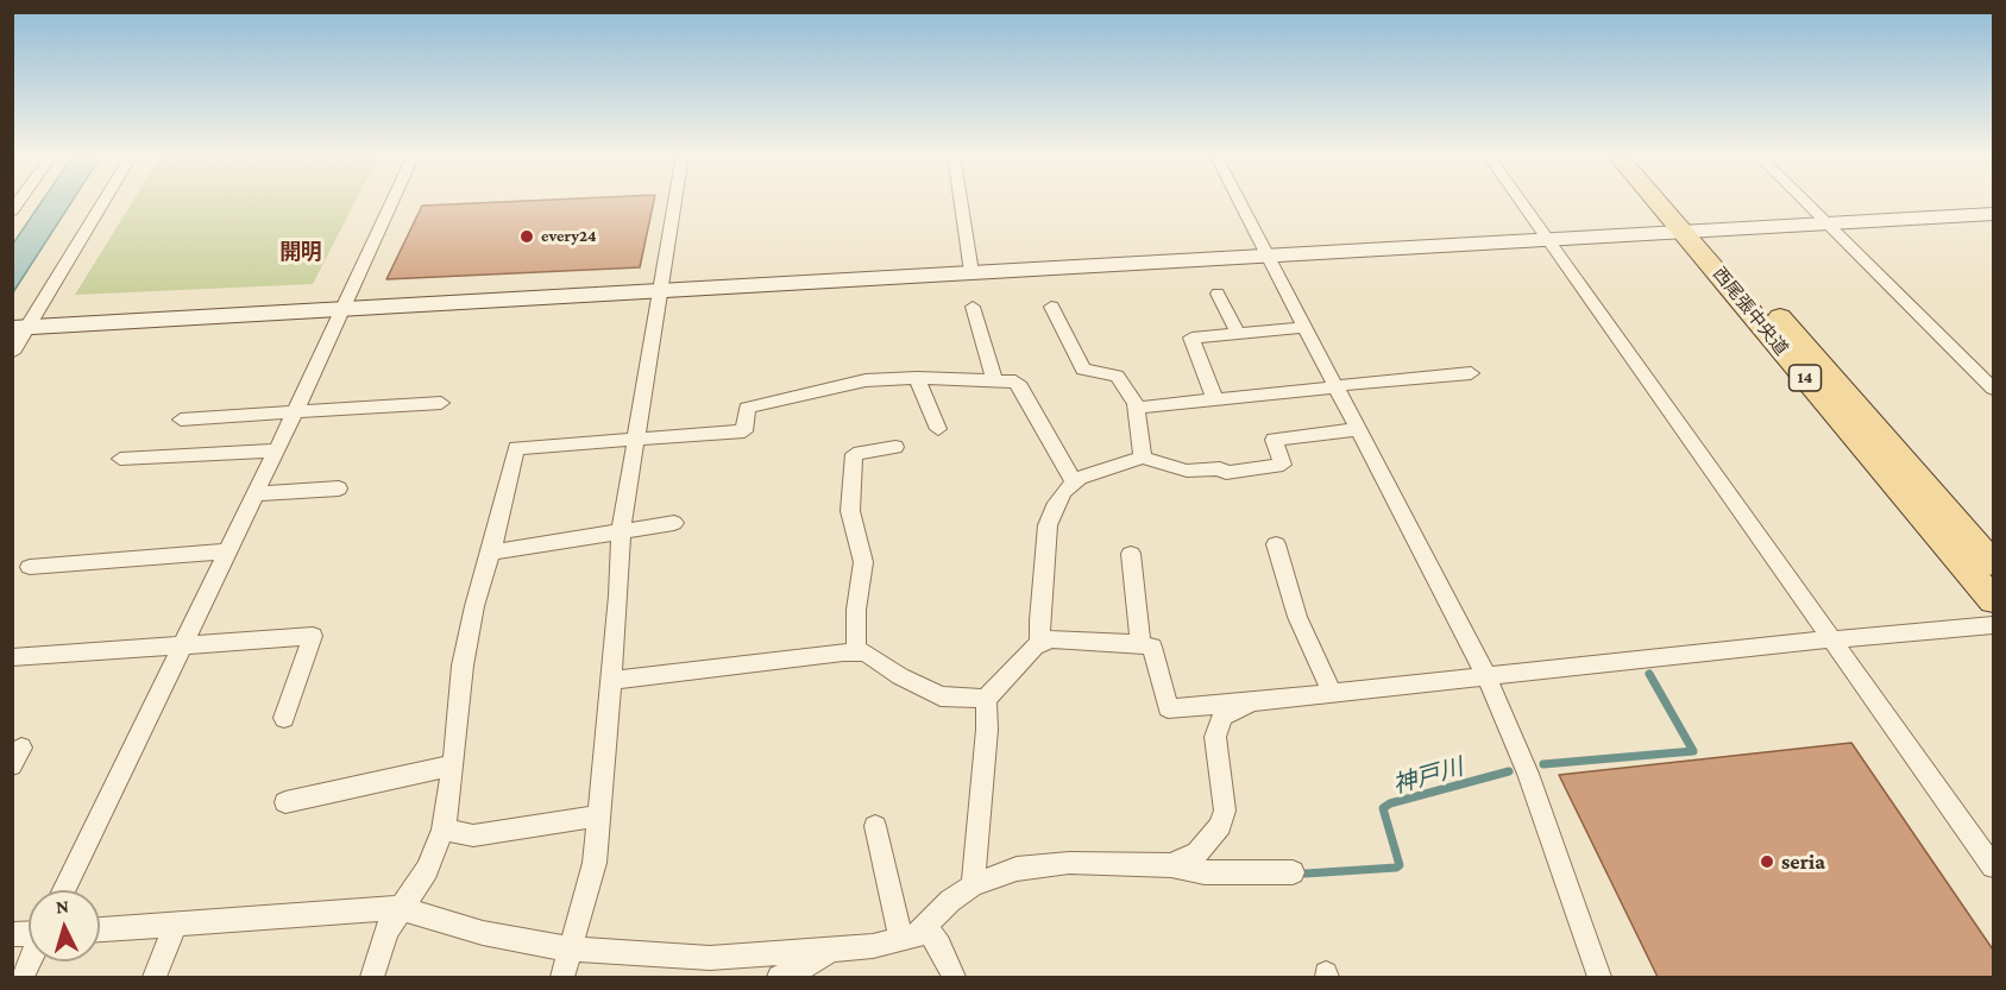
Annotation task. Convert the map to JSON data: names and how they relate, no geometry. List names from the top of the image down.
{
  "streets": {
    "main road": ["西尾張中央道", "14"]
  },
  "districts": ["開明"],
  "water": ["神戸川"],
  "places": ["every24", "seria"],
  "north": "top"
}
